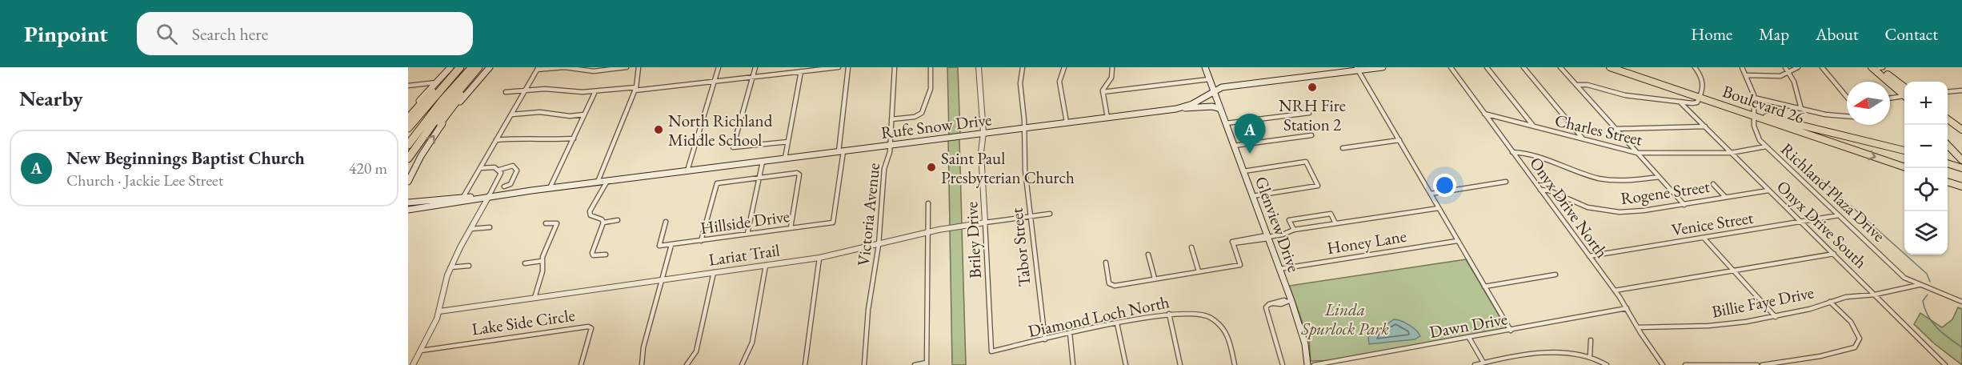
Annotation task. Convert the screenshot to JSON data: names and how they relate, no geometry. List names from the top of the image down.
{
  "streets": {
    "main road": ["Boulevard 26", "Rufe Snow Drive", "Glenview Drive"],
    "street": [
      "Charles Street",
      "Rogene Street",
      "Richland Plaza Drive",
      "Onyx Drive North",
      "Victoria Avenue",
      "Hillside Drive",
      "Venice Street",
      "Onyx Drive South",
      "Briley Drive",
      "Honey Lane",
      "Tabor Street",
      "Lariat Trail",
      "Billie Faye Drive",
      "Diamond Loch North",
      "Lake Side Circle",
      "Dawn Drive"
    ]
  },
  "crossings": [
    ["Boulevard 26", "Richland Plaza Drive"],
    ["Rufe Snow Drive", "Victoria Avenue"],
    ["Rufe Snow Drive", "Hillside Drive"],
    ["Rufe Snow Drive", "Glenview Drive"],
    ["Rufe Snow Drive", "Briley Drive"],
    ["Rufe Snow Drive", "Tabor Street"],
    ["Charles Street", "Richland Plaza Drive"],
    ["Charles Street", "Onyx Drive North"],
    ["Charles Street", "Onyx Drive South"],
    ["Rogene Street", "Onyx Drive North"],
    ["Rogene Street", "Onyx Drive South"],
    ["Richland Plaza Drive", "Venice Street"],
    ["Richland Plaza Drive", "Billie Faye Drive"],
    ["Onyx Drive North", "Venice Street"],
    ["Onyx Drive North", "Billie Faye Drive"],
    ["Onyx Drive North", "Dawn Drive"],
    ["Victoria Avenue", "Lariat Trail"],
    ["Venice Street", "Onyx Drive South"],
    ["Glenview Drive", "Honey Lane"],
    ["Onyx Drive South", "Billie Faye Drive"],
    ["Briley Drive", "Lariat Trail"],
    ["Briley Drive", "Diamond Loch North"],
    ["Tabor Street", "Lariat Trail"],
    ["Tabor Street", "Diamond Loch North"]
  ],
  "parks": ["Linda Spurlock Park"],
  "places": ["NRH Fire Station 2", "North Richland Middle School", "Saint Paul Presbyterian Church"],
  "north": "left",
  "page": {
    "header": "Pinpoint",
    "search": "Search here",
    "nav": [
      "Home",
      "Map",
      "About",
      "Contact"
    ],
    "heading": "Nearby",
    "map_buttons": ["+", "−"],
    "pins": "A",
    "list": [
      {
        "mark": "A",
        "name": "New Beginnings Baptist Church",
        "note": "Church · Jackie Lee Street",
        "value": "420 m"
      }
    ]
  }
}
